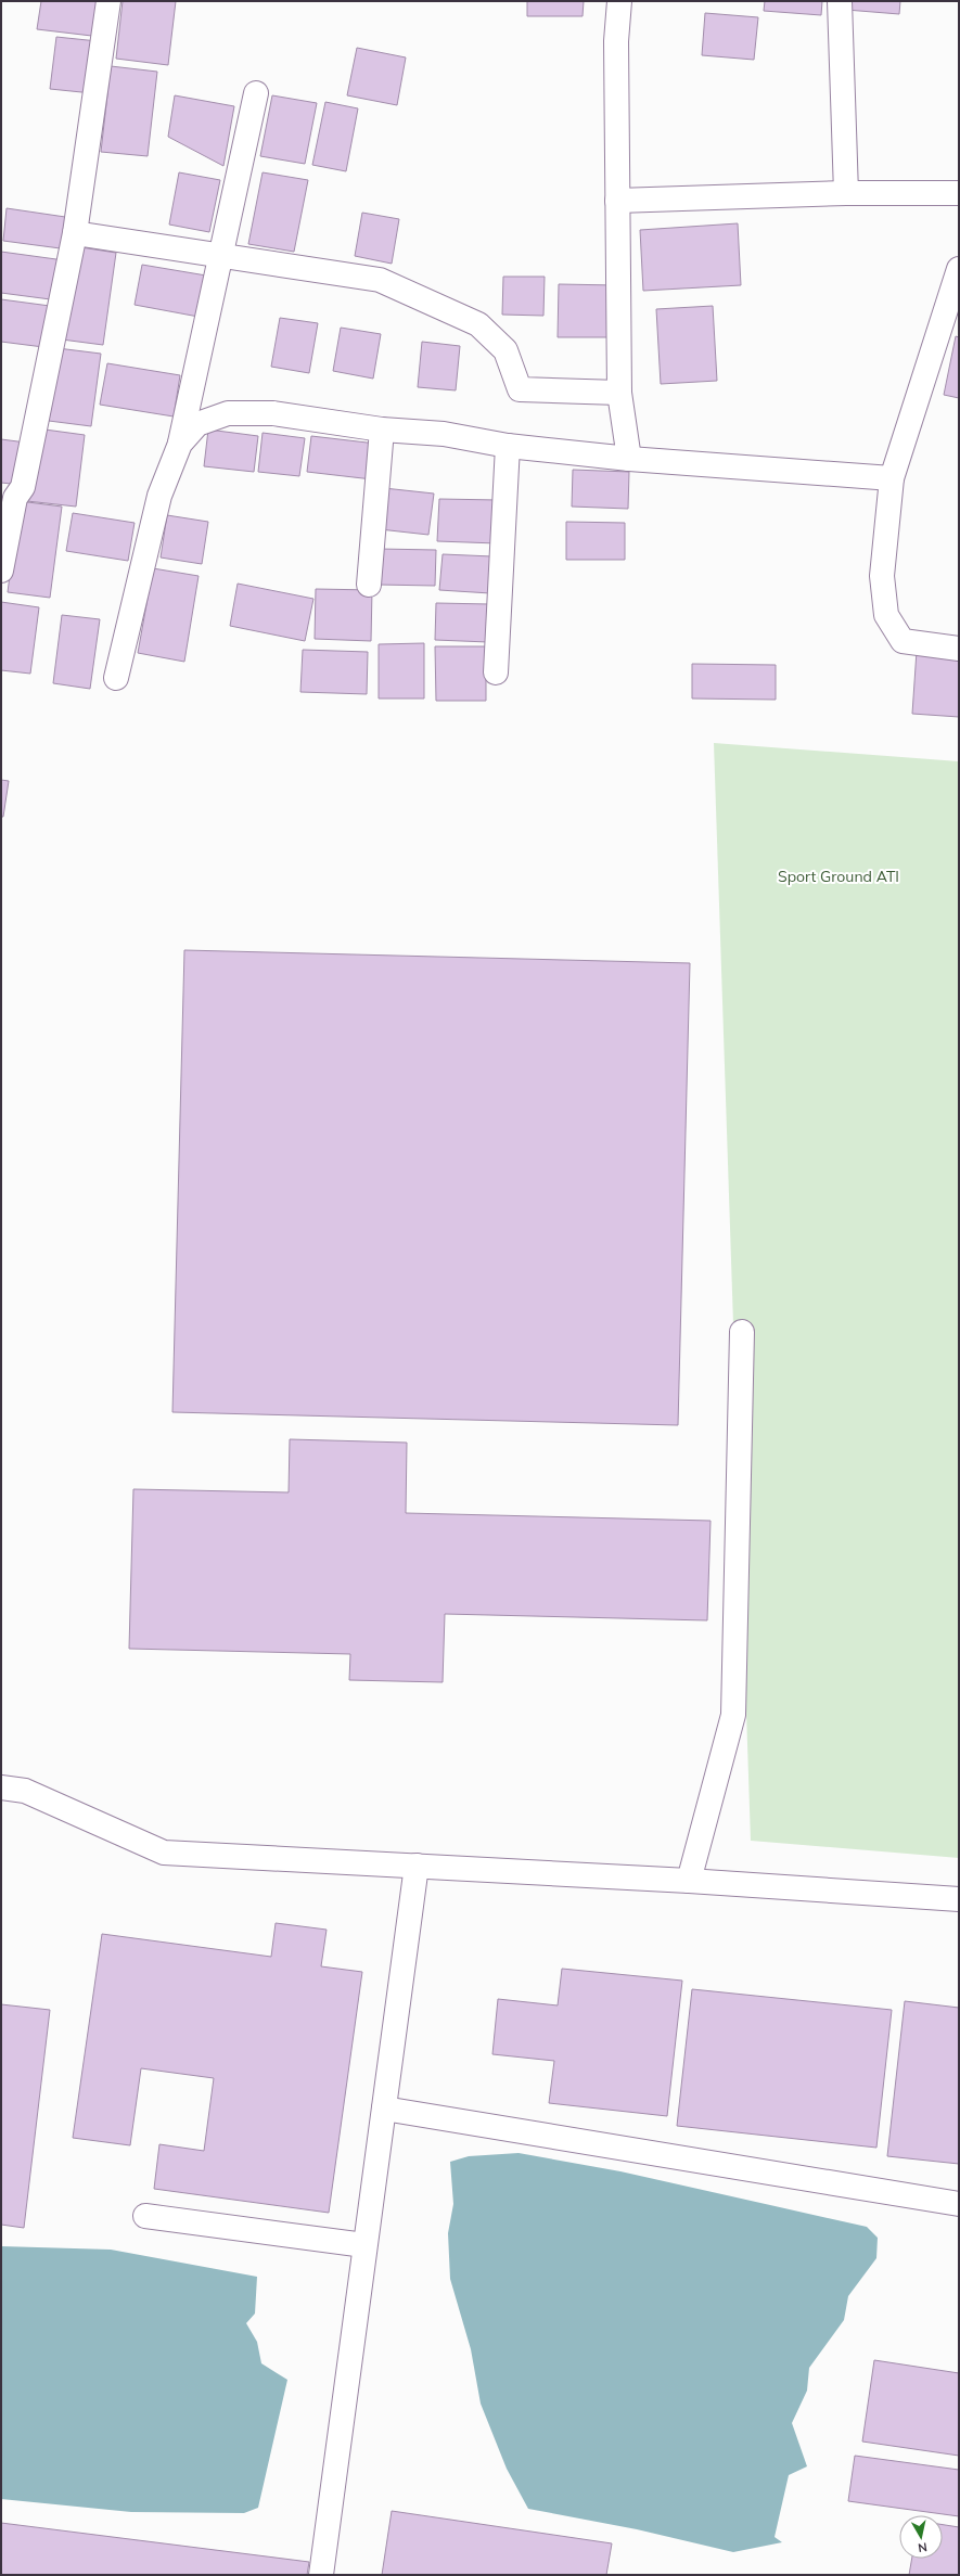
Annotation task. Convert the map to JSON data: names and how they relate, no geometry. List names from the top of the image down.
{
  "parks": ["Sport Ground ATI"],
  "north": "bottom"
}
